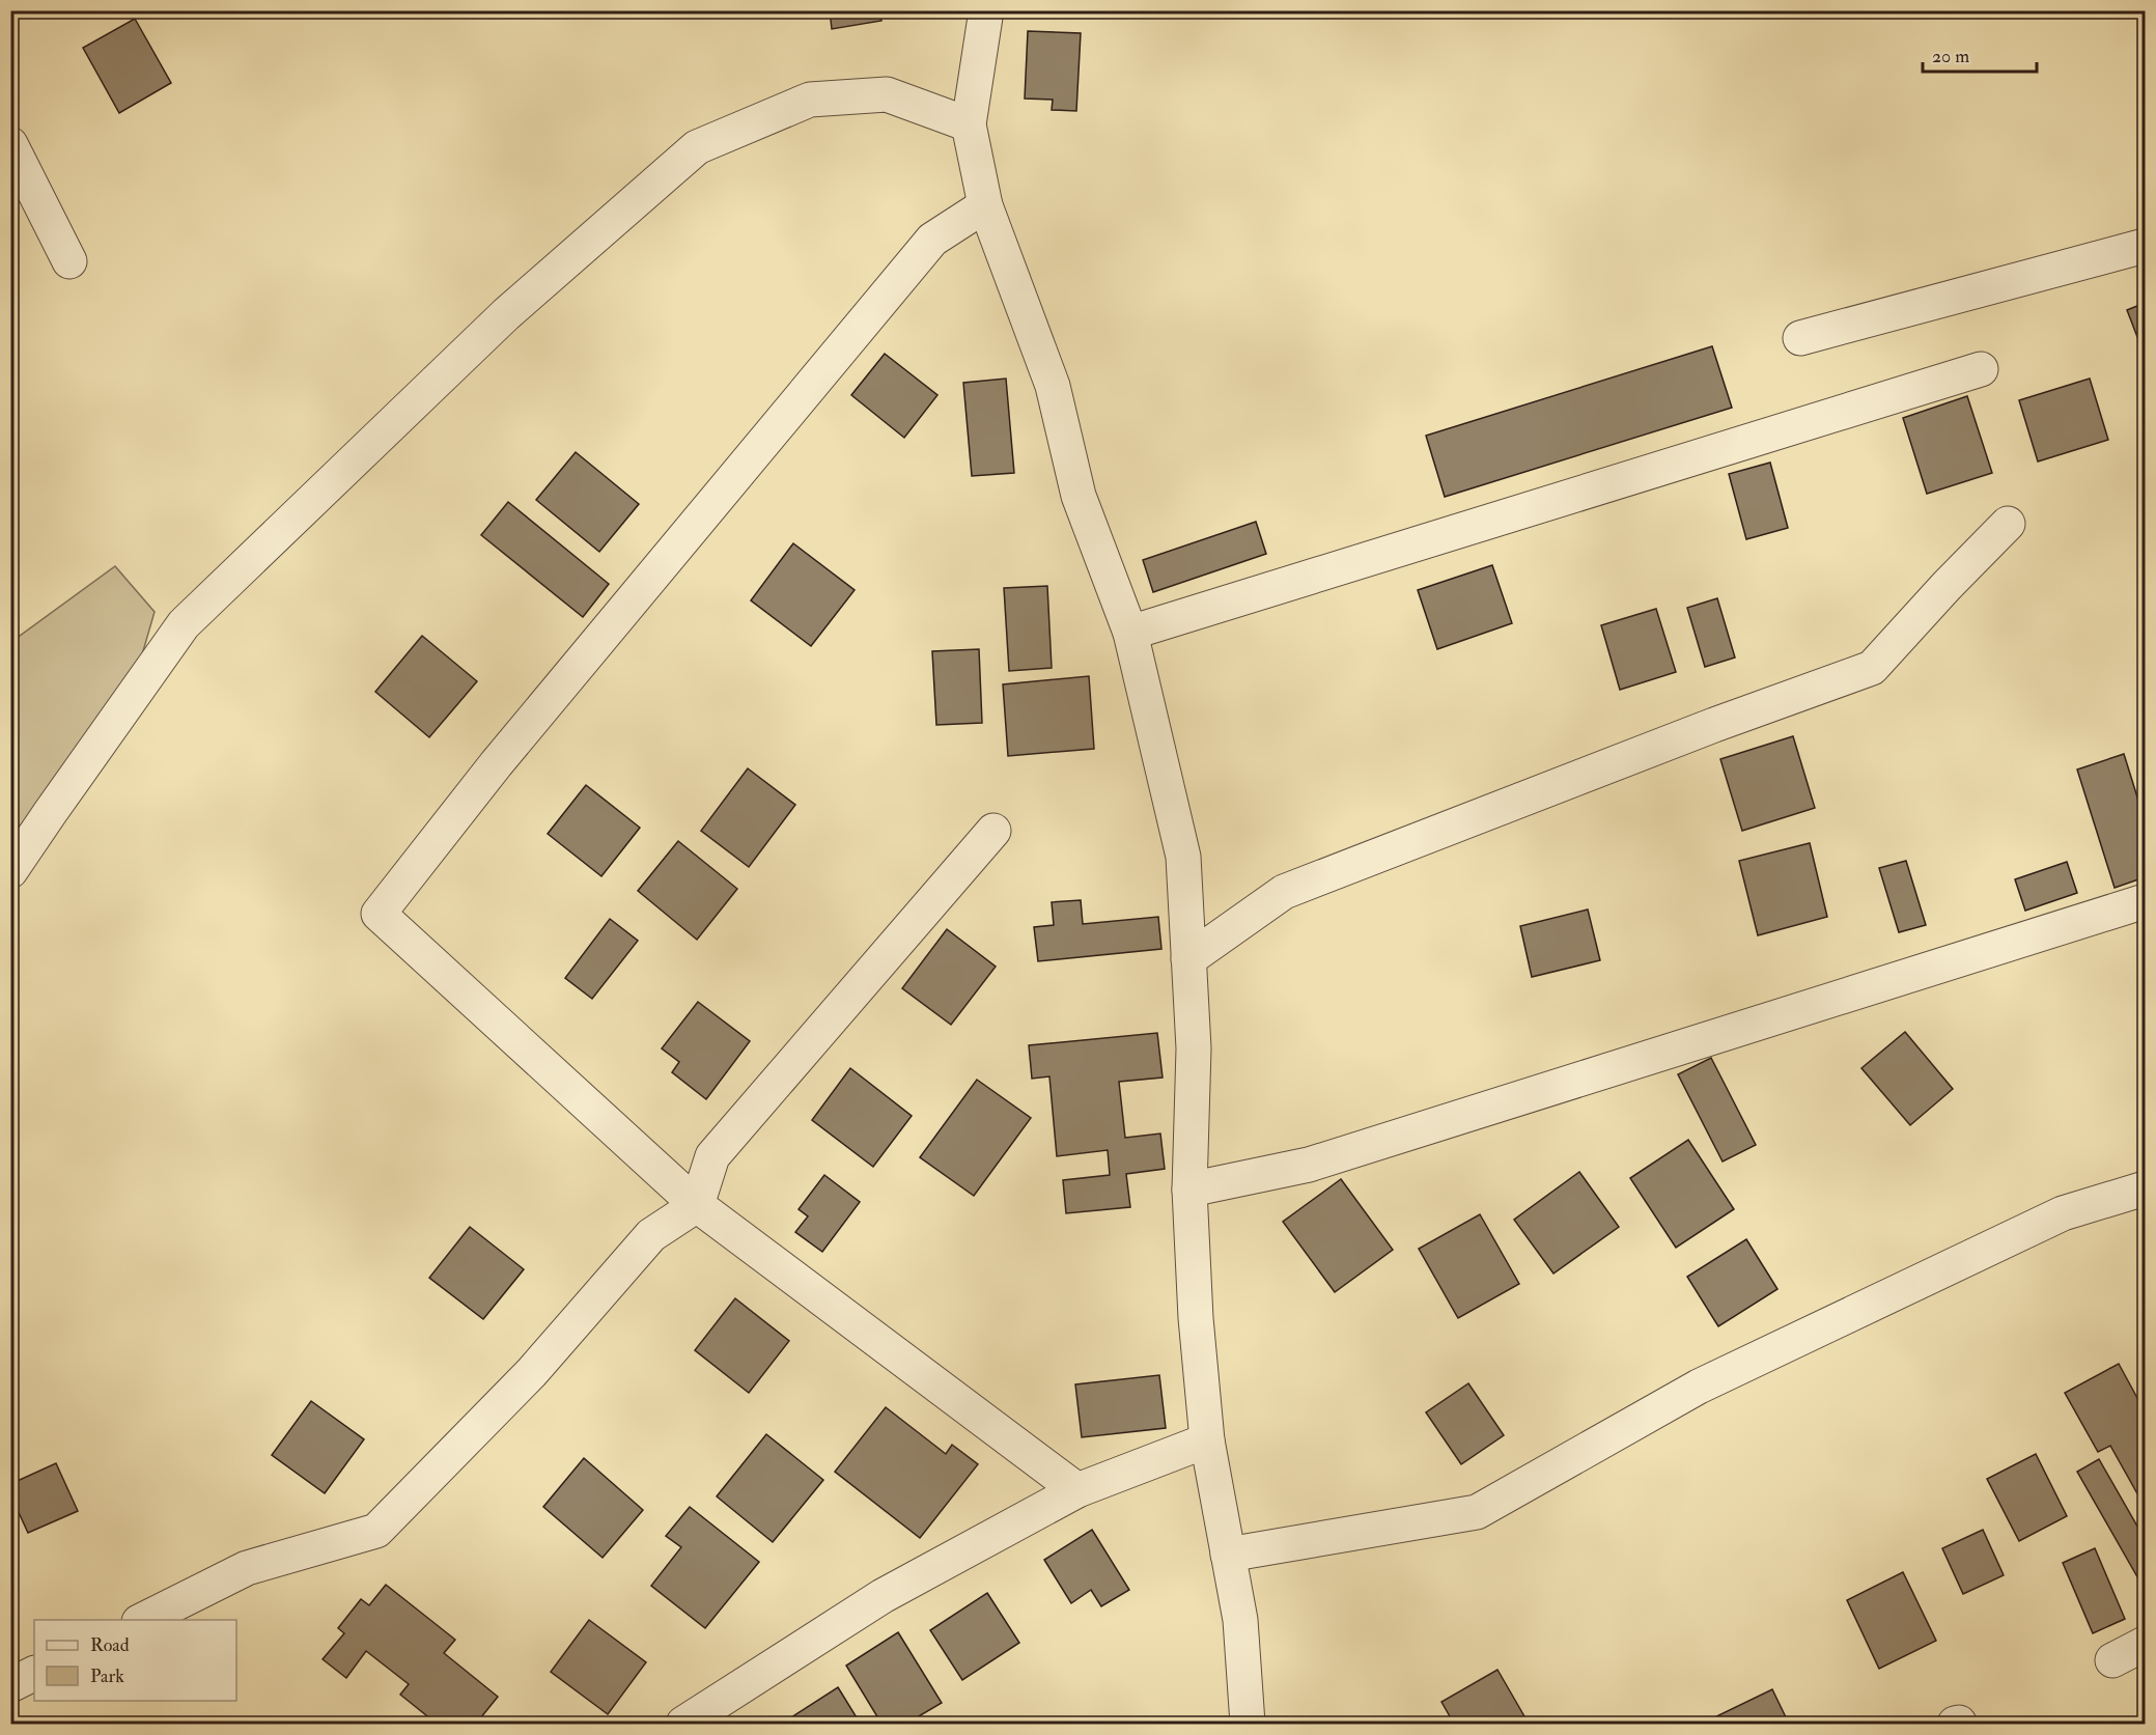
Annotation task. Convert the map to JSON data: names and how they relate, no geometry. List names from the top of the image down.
{
  "legend": ["Road", "Park"],
  "scale_bar": "20 m"
}
